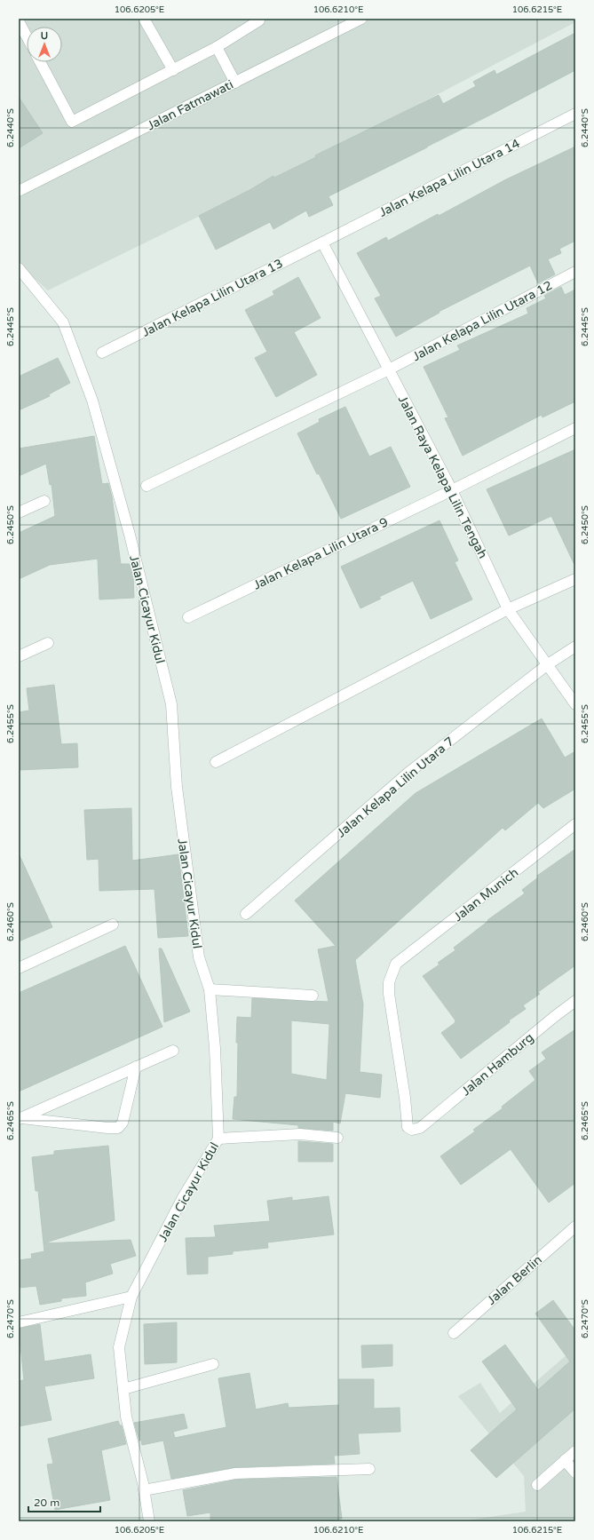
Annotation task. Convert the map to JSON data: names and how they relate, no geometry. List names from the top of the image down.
{
  "streets": {
    "street": [
      "Jalan Fatmawati",
      "Jalan Kelapa Lilin Utara 14",
      "Jalan Kelapa Lilin Utara 13",
      "Jalan Kelapa Lilin Utara 12",
      "Jalan Raya Kelapa Lilin Tengah",
      "Jalan Kelapa Lilin Utara 9",
      "Jalan Cicayur Kidul",
      "Jalan Kelapa Lilin Utara 7",
      "Jalan Munich",
      "Jalan Hamburg",
      "Jalan Berlin"
    ]
  },
  "crossings": [
    ["Jalan Kelapa Lilin Utara 14", "Jalan Kelapa Lilin Utara 13"],
    ["Jalan Kelapa Lilin Utara 14", "Jalan Raya Kelapa Lilin Tengah"],
    ["Jalan Kelapa Lilin Utara 13", "Jalan Raya Kelapa Lilin Tengah"],
    ["Jalan Kelapa Lilin Utara 12", "Jalan Raya Kelapa Lilin Tengah"],
    ["Jalan Raya Kelapa Lilin Tengah", "Jalan Kelapa Lilin Utara 9"],
    ["Jalan Raya Kelapa Lilin Tengah", "Jalan Kelapa Lilin Utara 7"],
    ["Jalan Munich", "Jalan Hamburg"]
  ],
  "scale_bar": "20 m",
  "north": "top",
  "coordinates": [
    "106.6205°E",
    "106.6210°E",
    "106.6215°E",
    "6.2440°S",
    "6.2445°S",
    "6.2450°S",
    "6.2455°S",
    "6.2460°S",
    "6.2465°S",
    "6.2470°S"
  ]
}
